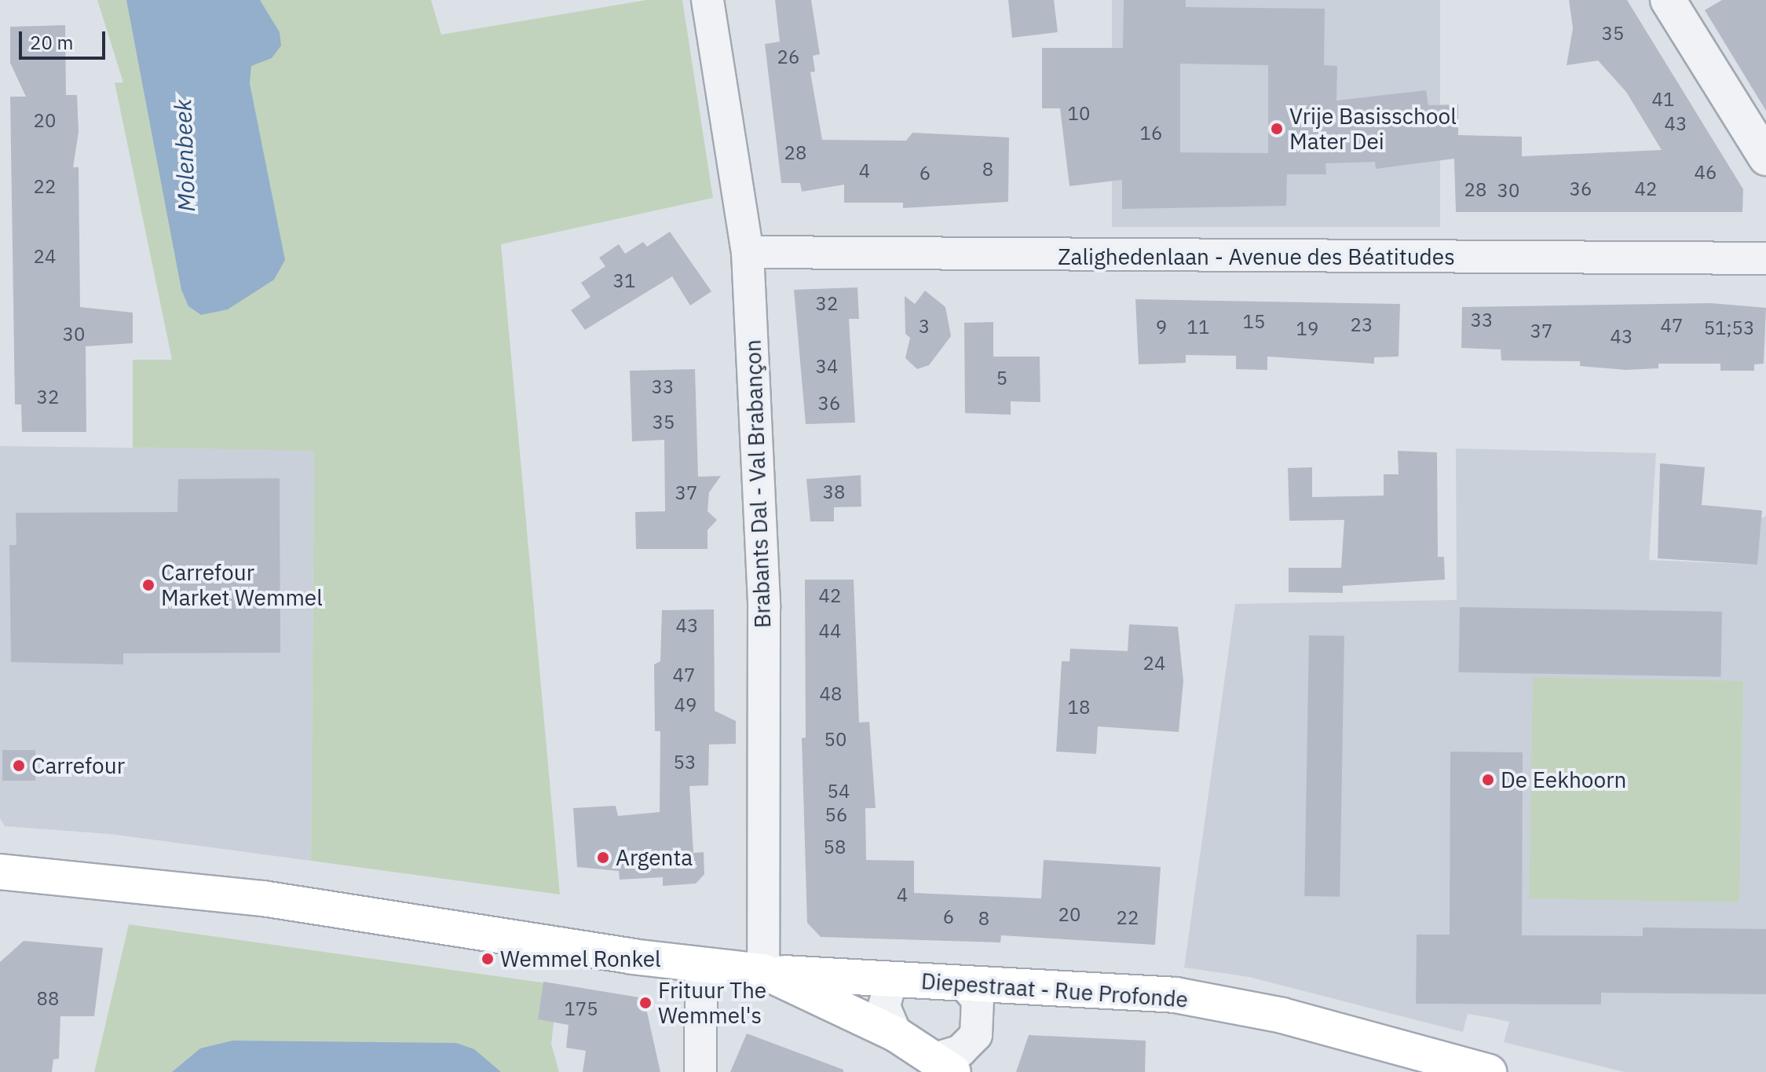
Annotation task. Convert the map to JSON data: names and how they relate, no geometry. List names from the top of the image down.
{
  "streets": {
    "main road": ["Diepestraat - Rue Profonde"],
    "street": ["Zalighedenlaan - Avenue des Béatitudes", "Brabants Dal - Val Brabançon"]
  },
  "crossings": [
    ["Zalighedenlaan - Avenue des Béatitudes", "Brabants Dal - Val Brabançon"],
    ["Brabants Dal - Val Brabançon", "Diepestraat - Rue Profonde"]
  ],
  "water": ["Molenbeek"],
  "places": [
    "Vrije Basisschool Mater Dei",
    "Carrefour Market Wemmel",
    "Carrefour",
    "De Eekhoorn",
    "Argenta",
    "Wemmel Ronkel",
    "Frituur The Wemmel's"
  ],
  "house_numbers": [
    "35",
    "26",
    "41",
    "10",
    "20",
    "43",
    "16",
    "28",
    "8",
    "4",
    "46",
    "6",
    "22",
    "36",
    "42",
    "28",
    "30",
    "24",
    "31",
    "32",
    "33",
    "15",
    "23",
    "47",
    "3",
    "9",
    "11",
    "51;53",
    "19",
    "37",
    "30",
    "43",
    "34",
    "5",
    "33",
    "32",
    "36",
    "35",
    "38",
    "37",
    "42",
    "43",
    "44",
    "24",
    "47",
    "48",
    "49",
    "18",
    "50",
    "53",
    "54",
    "56",
    "58",
    "4",
    "20",
    "6",
    "22",
    "8",
    "88",
    "175"
  ],
  "scale_bar": "20 m"
}
